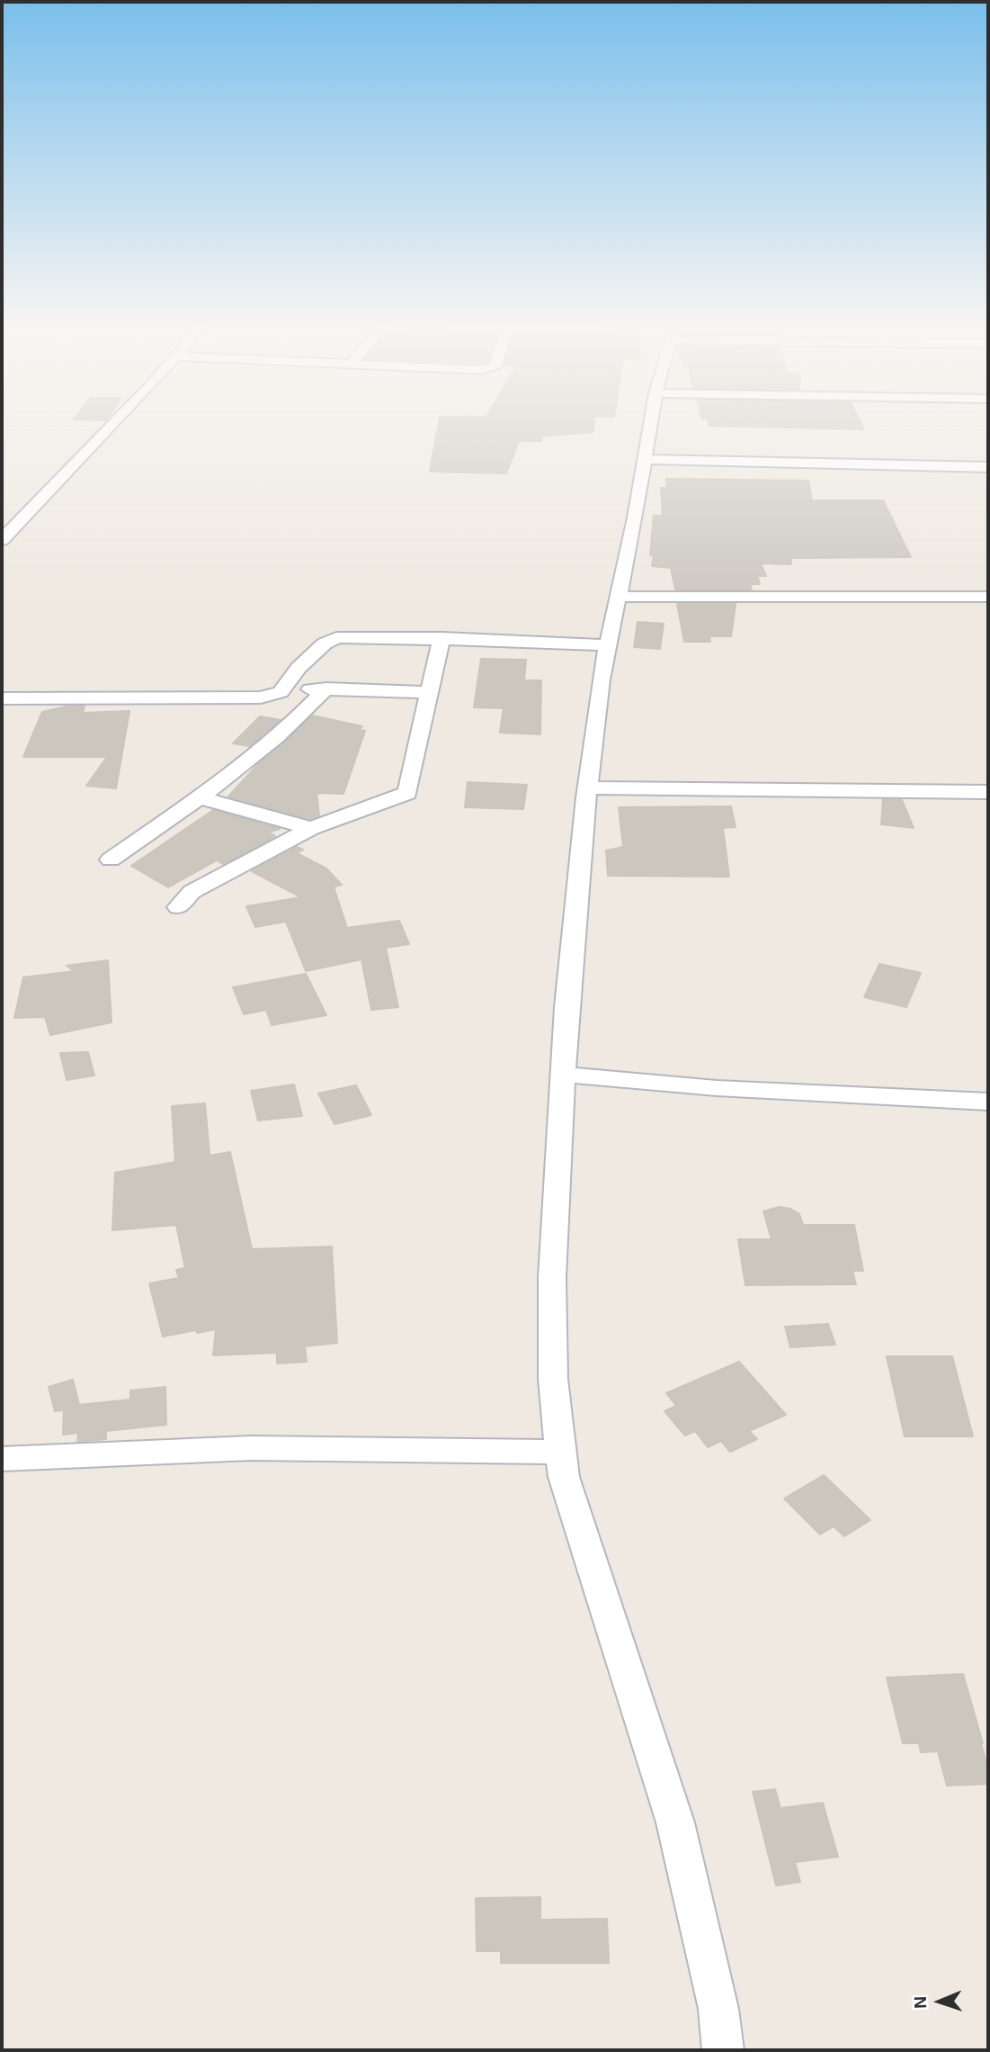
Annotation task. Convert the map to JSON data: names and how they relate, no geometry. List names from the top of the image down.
{
  "north": "left"
}
